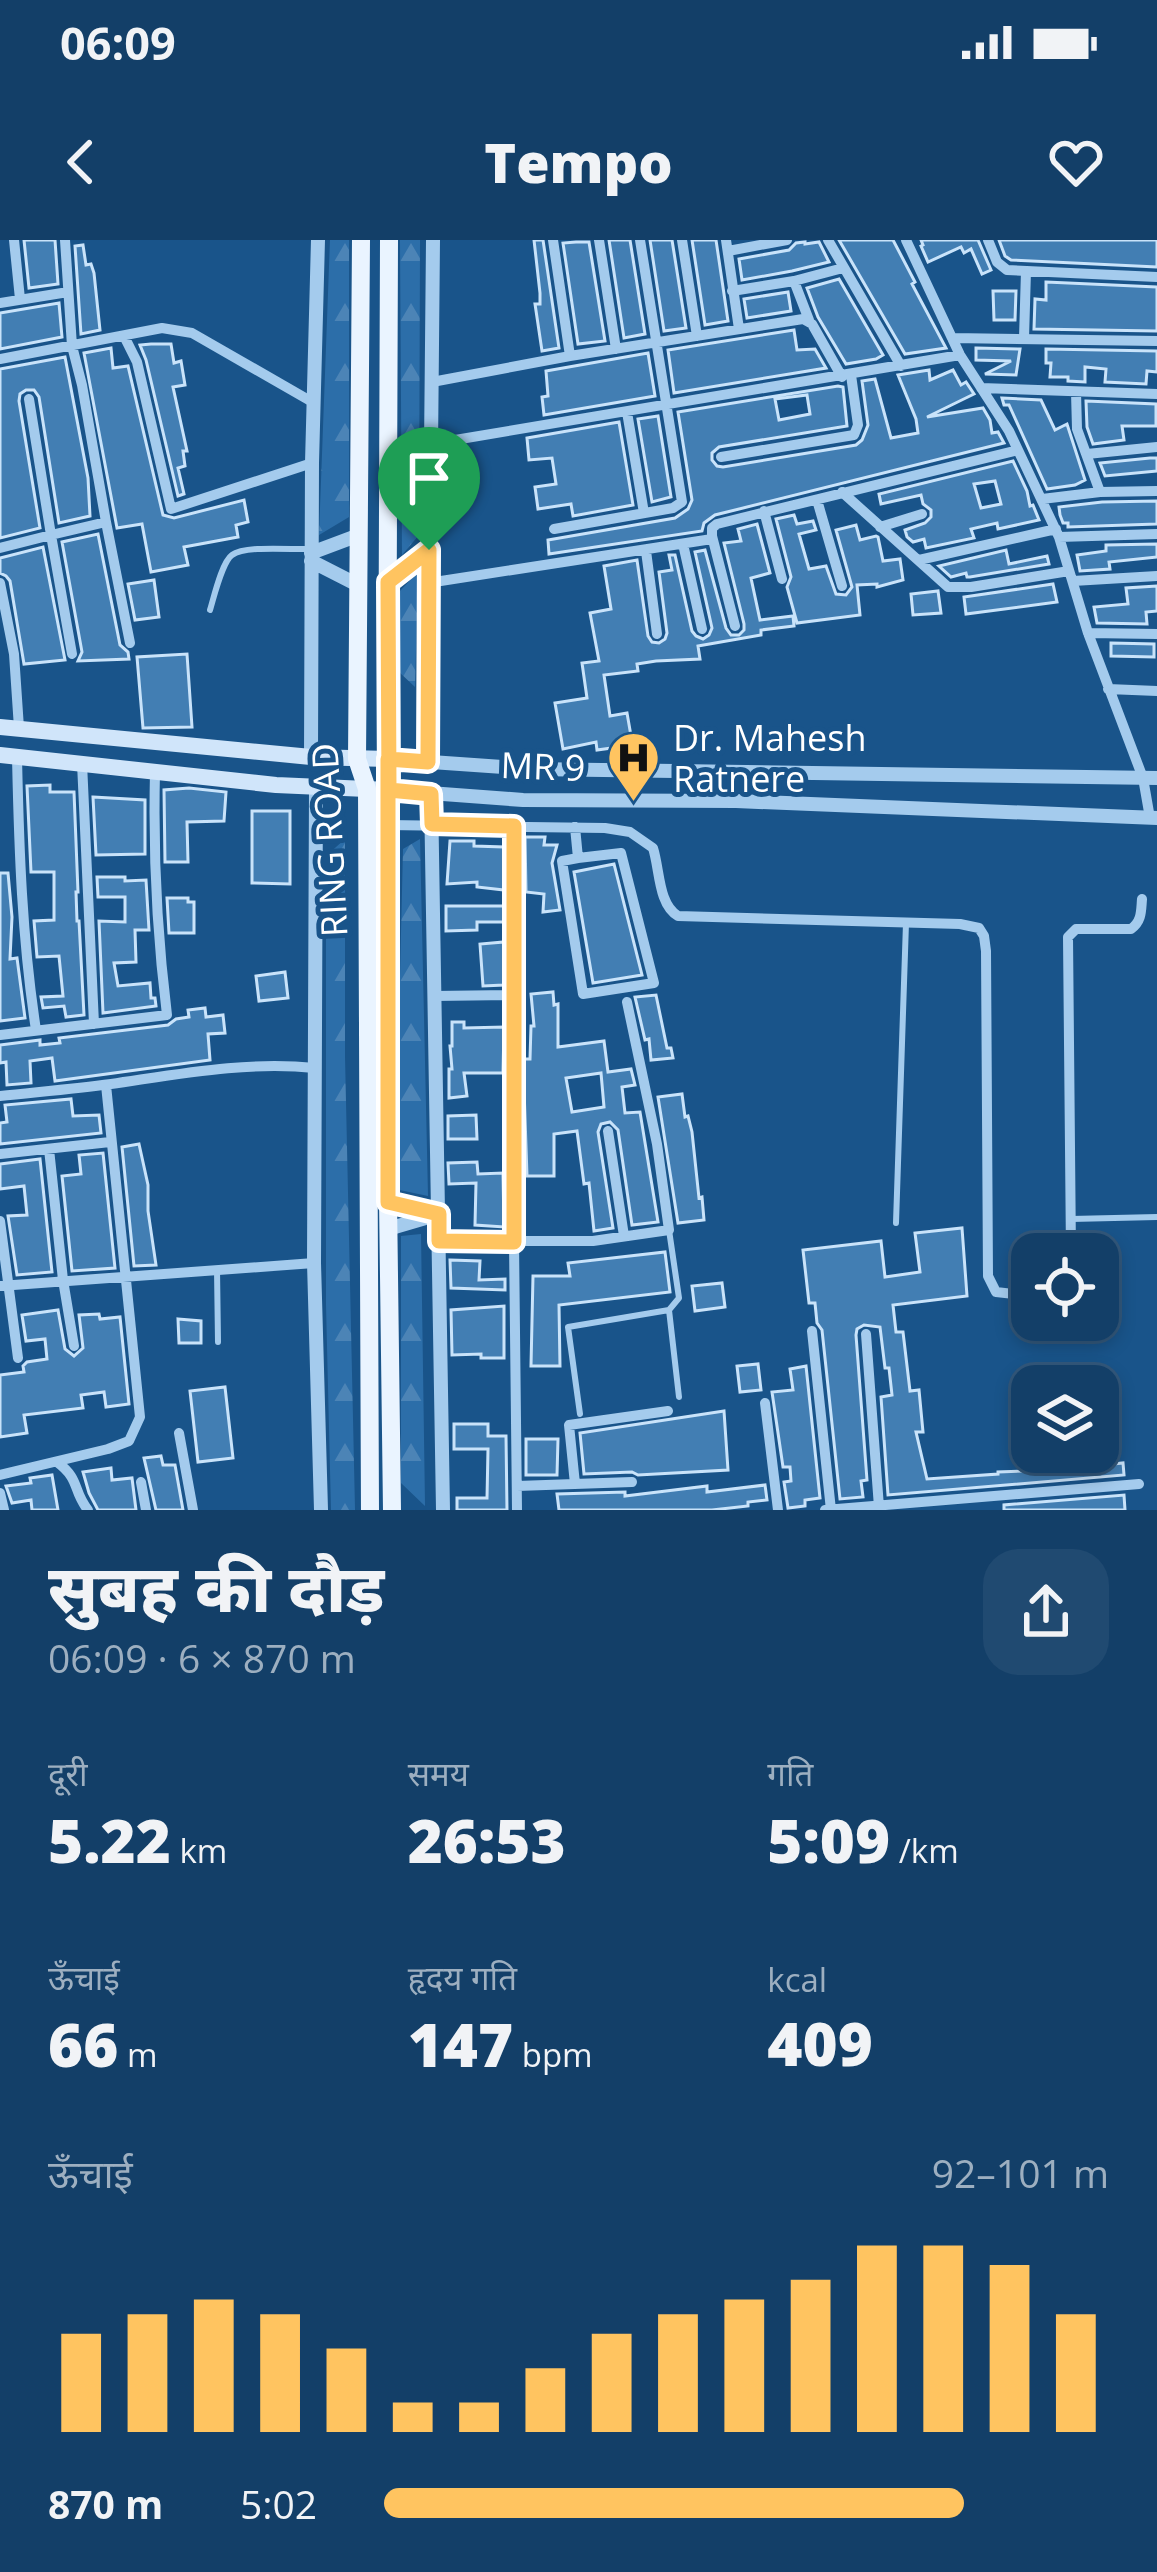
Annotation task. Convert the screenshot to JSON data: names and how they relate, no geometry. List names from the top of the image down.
{
  "streets": {
    "main road": ["MR 9", "RING ROAD"]
  },
  "crossings": [
    ["MR 9", "RING ROAD"]
  ],
  "places": {
    "hospital": ["Dr. Mahesh Ratnere"]
  },
  "page": {
    "status": "06:09",
    "header": "Tempo",
    "heading": ["सुबह की दौड़", "06:09 · 6 × 870 m"],
    "stats": [
      ["दूरी", "5.22 km"],
      ["समय", "26:53"],
      ["गति", "5:09 /km"],
      ["ऊँचाई", "66 m"],
      ["हृदय गति", "147 bpm"],
      ["kcal", "409"]
    ],
    "chart": ["ऊँचाई", "92–101 m"],
    "list": [
      {
        "name": "870 m",
        "note": "5:02"
      }
    ]
  }
}
